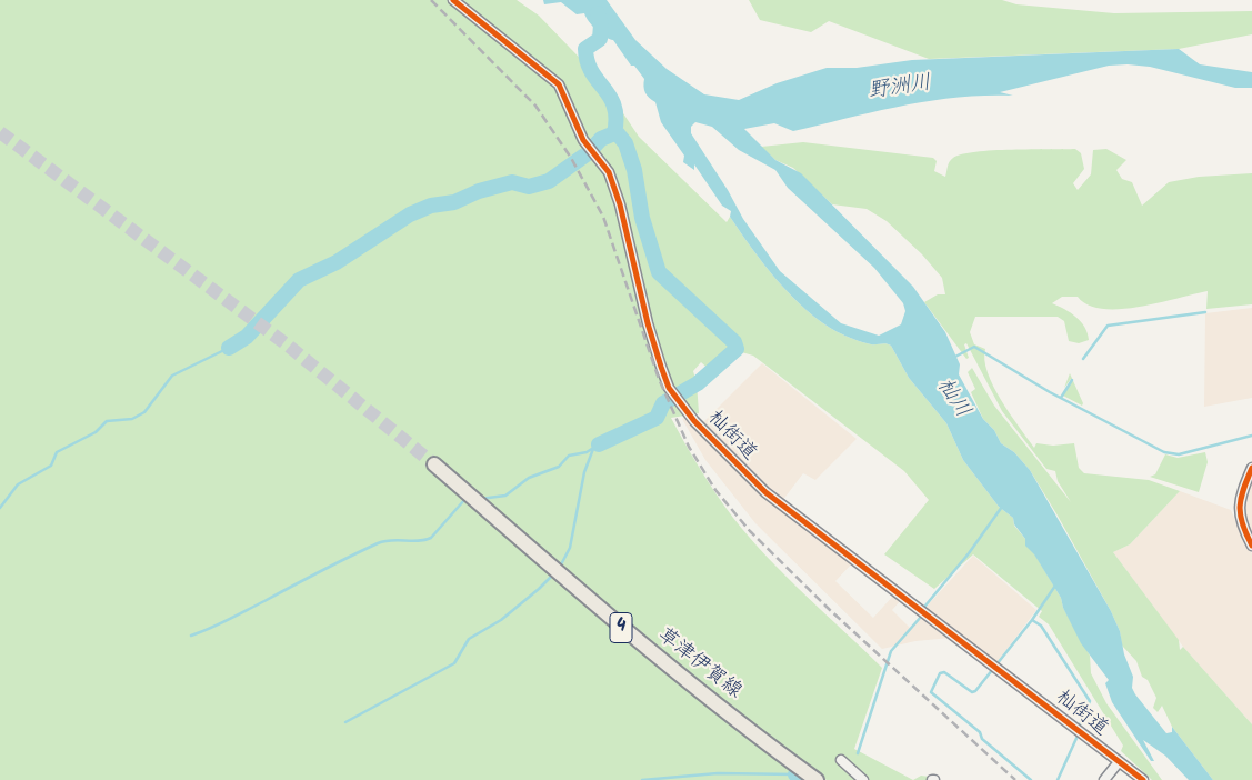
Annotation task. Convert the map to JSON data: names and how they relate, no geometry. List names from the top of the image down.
{
  "streets": {
    "main road": ["4", "草津伊賀線"],
    "street": ["杣街道"]
  },
  "water": ["野洲川", "杣川"]
}
